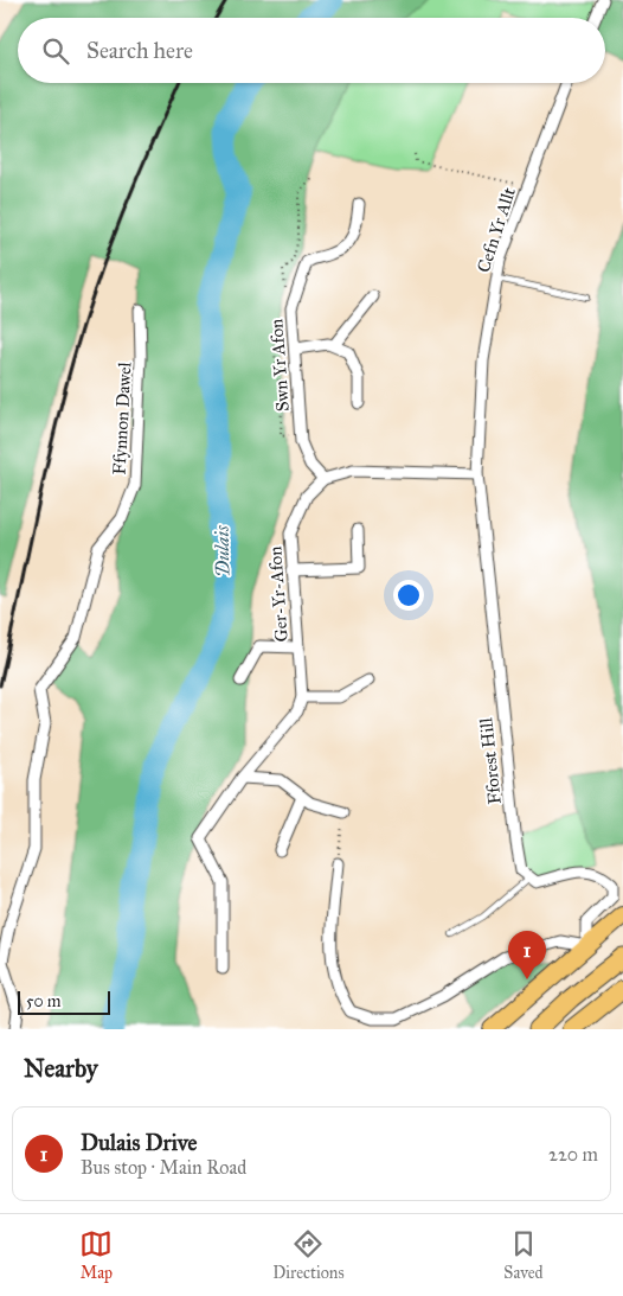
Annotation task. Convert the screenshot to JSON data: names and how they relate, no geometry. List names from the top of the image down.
{
  "streets": {
    "street": [
      "Cefn Yr Allt",
      "Swn Yr Afon",
      "Ffynnon Dawel",
      "Ger-Yr-Afon",
      "Fforest Hill"
    ]
  },
  "crossings": [
    ["Cefn Yr Allt", "Fforest Hill"],
    ["Swn Yr Afon", "Ger-Yr-Afon"]
  ],
  "water": ["Dulais"],
  "scale_bar": "50 m",
  "page": {
    "search": "Search here",
    "pins": "1",
    "scale": "50 m",
    "heading": "Nearby",
    "list": [
      {
        "mark": "1",
        "name": "Dulais Drive",
        "note": "Bus stop · Main Road",
        "value": "220 m"
      }
    ],
    "nav": ["Map", "Directions", "Saved"]
  }
}
